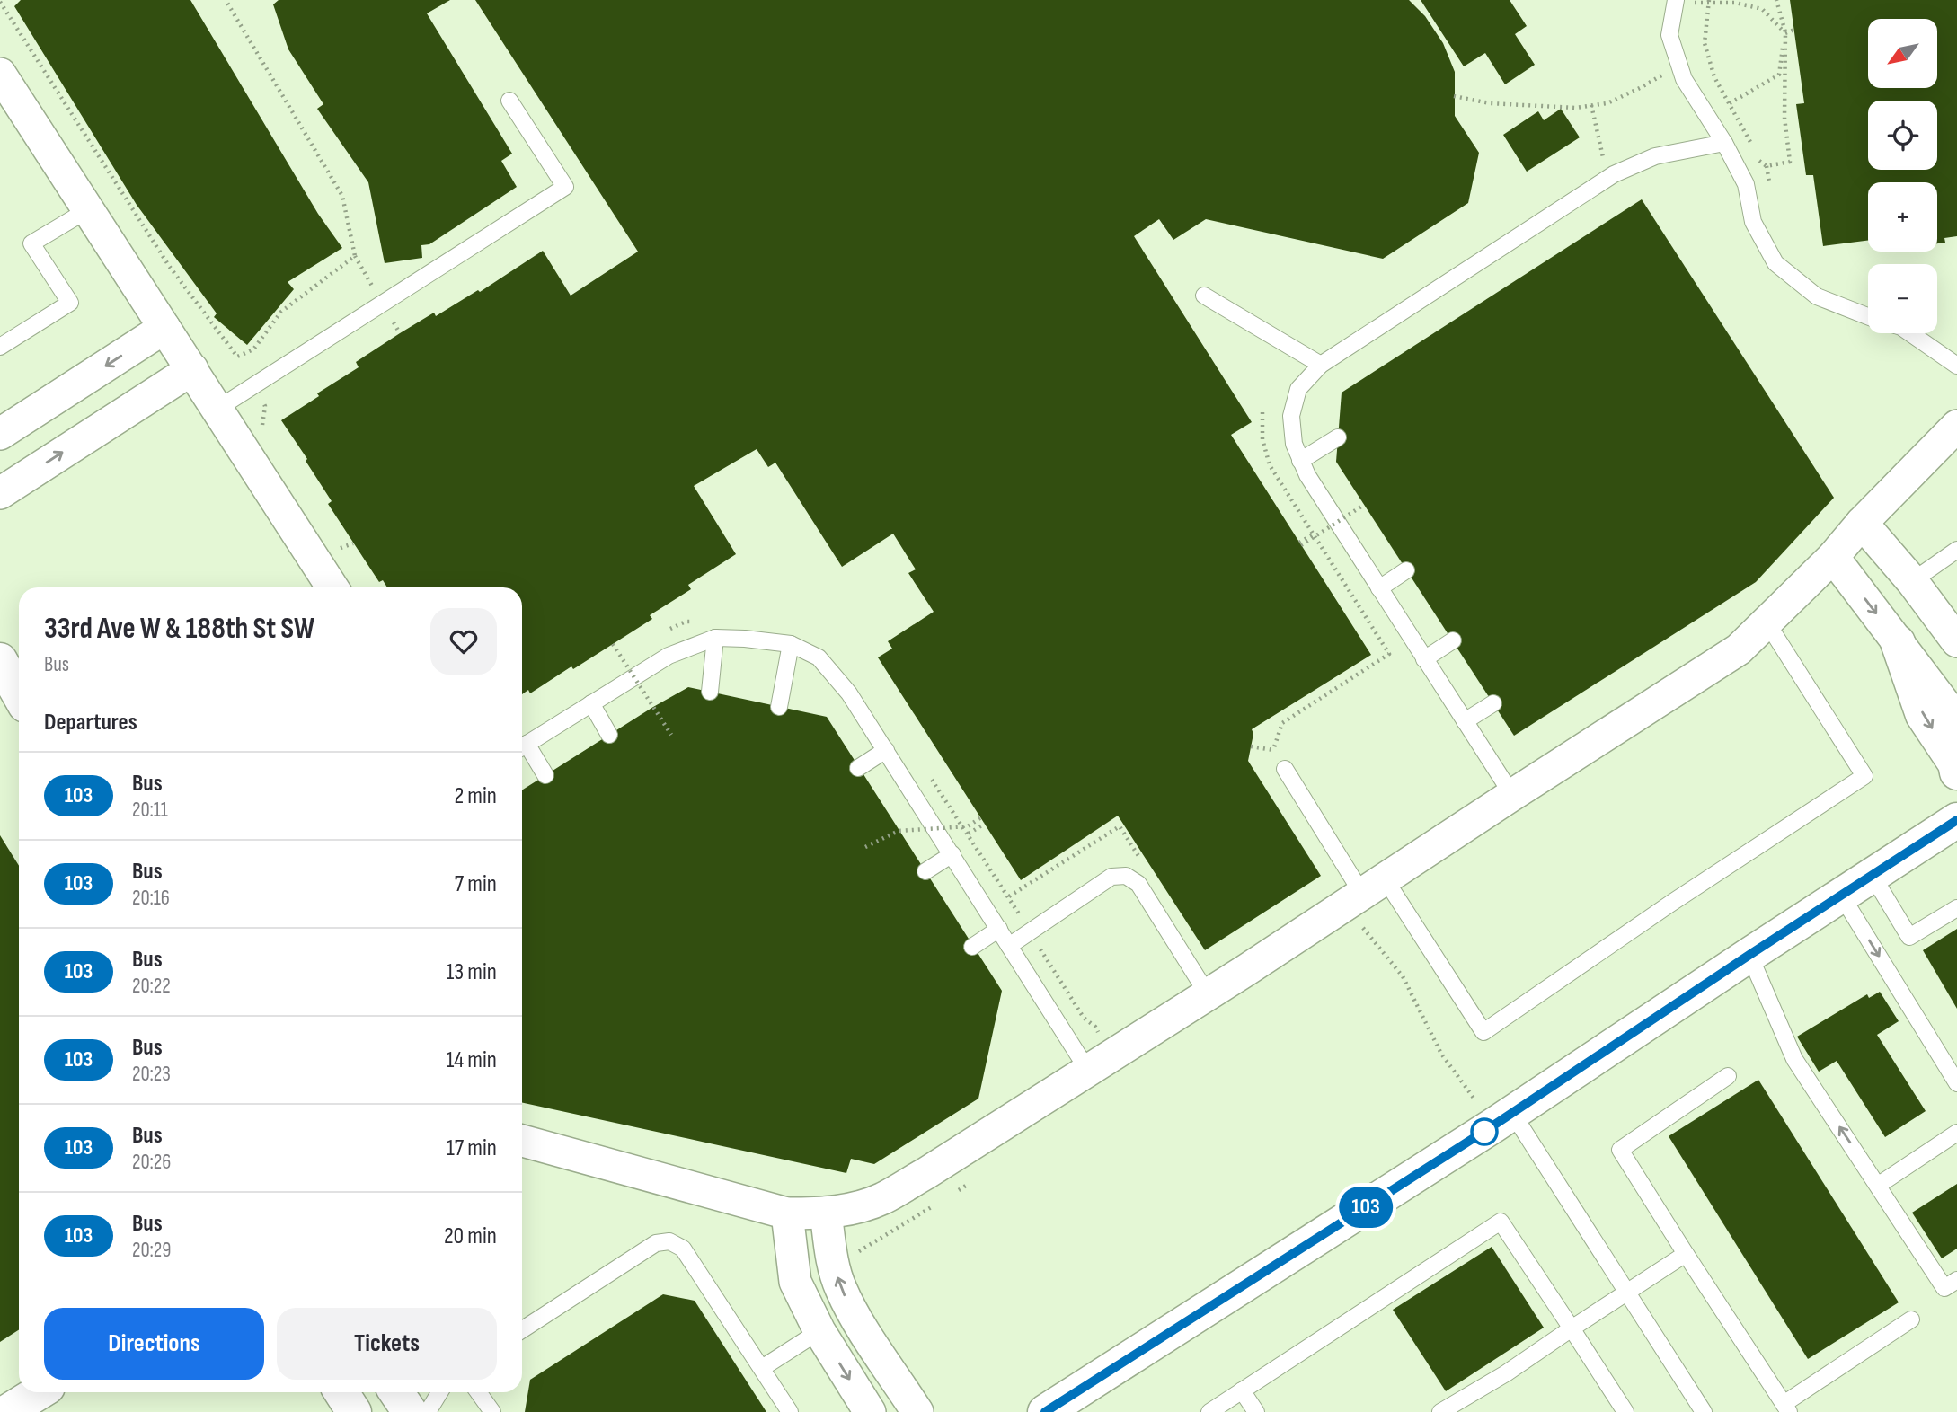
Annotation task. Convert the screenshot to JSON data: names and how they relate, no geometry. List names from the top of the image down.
{
  "lines": ["bus line 103"],
  "north": "bottom left",
  "page": {
    "on_map": "103",
    "map_buttons": ["+", "−"],
    "heading": [
      ["33rd Ave W & 188th St SW", "Bus"],
      "Departures"
    ],
    "list": [
      {
        "mark": "103",
        "name": "Bus",
        "note": "20:11",
        "value": "2 min"
      },
      {
        "mark": "103",
        "name": "Bus",
        "note": "20:16",
        "value": "7 min"
      },
      {
        "mark": "103",
        "name": "Bus",
        "note": "20:22",
        "value": "13 min"
      },
      {
        "mark": "103",
        "name": "Bus",
        "note": "20:23",
        "value": "14 min"
      },
      {
        "mark": "103",
        "name": "Bus",
        "note": "20:26",
        "value": "17 min"
      },
      {
        "mark": "103",
        "name": "Bus",
        "note": "20:29",
        "value": "20 min"
      }
    ],
    "buttons": ["Directions", "Tickets"]
  }
}
